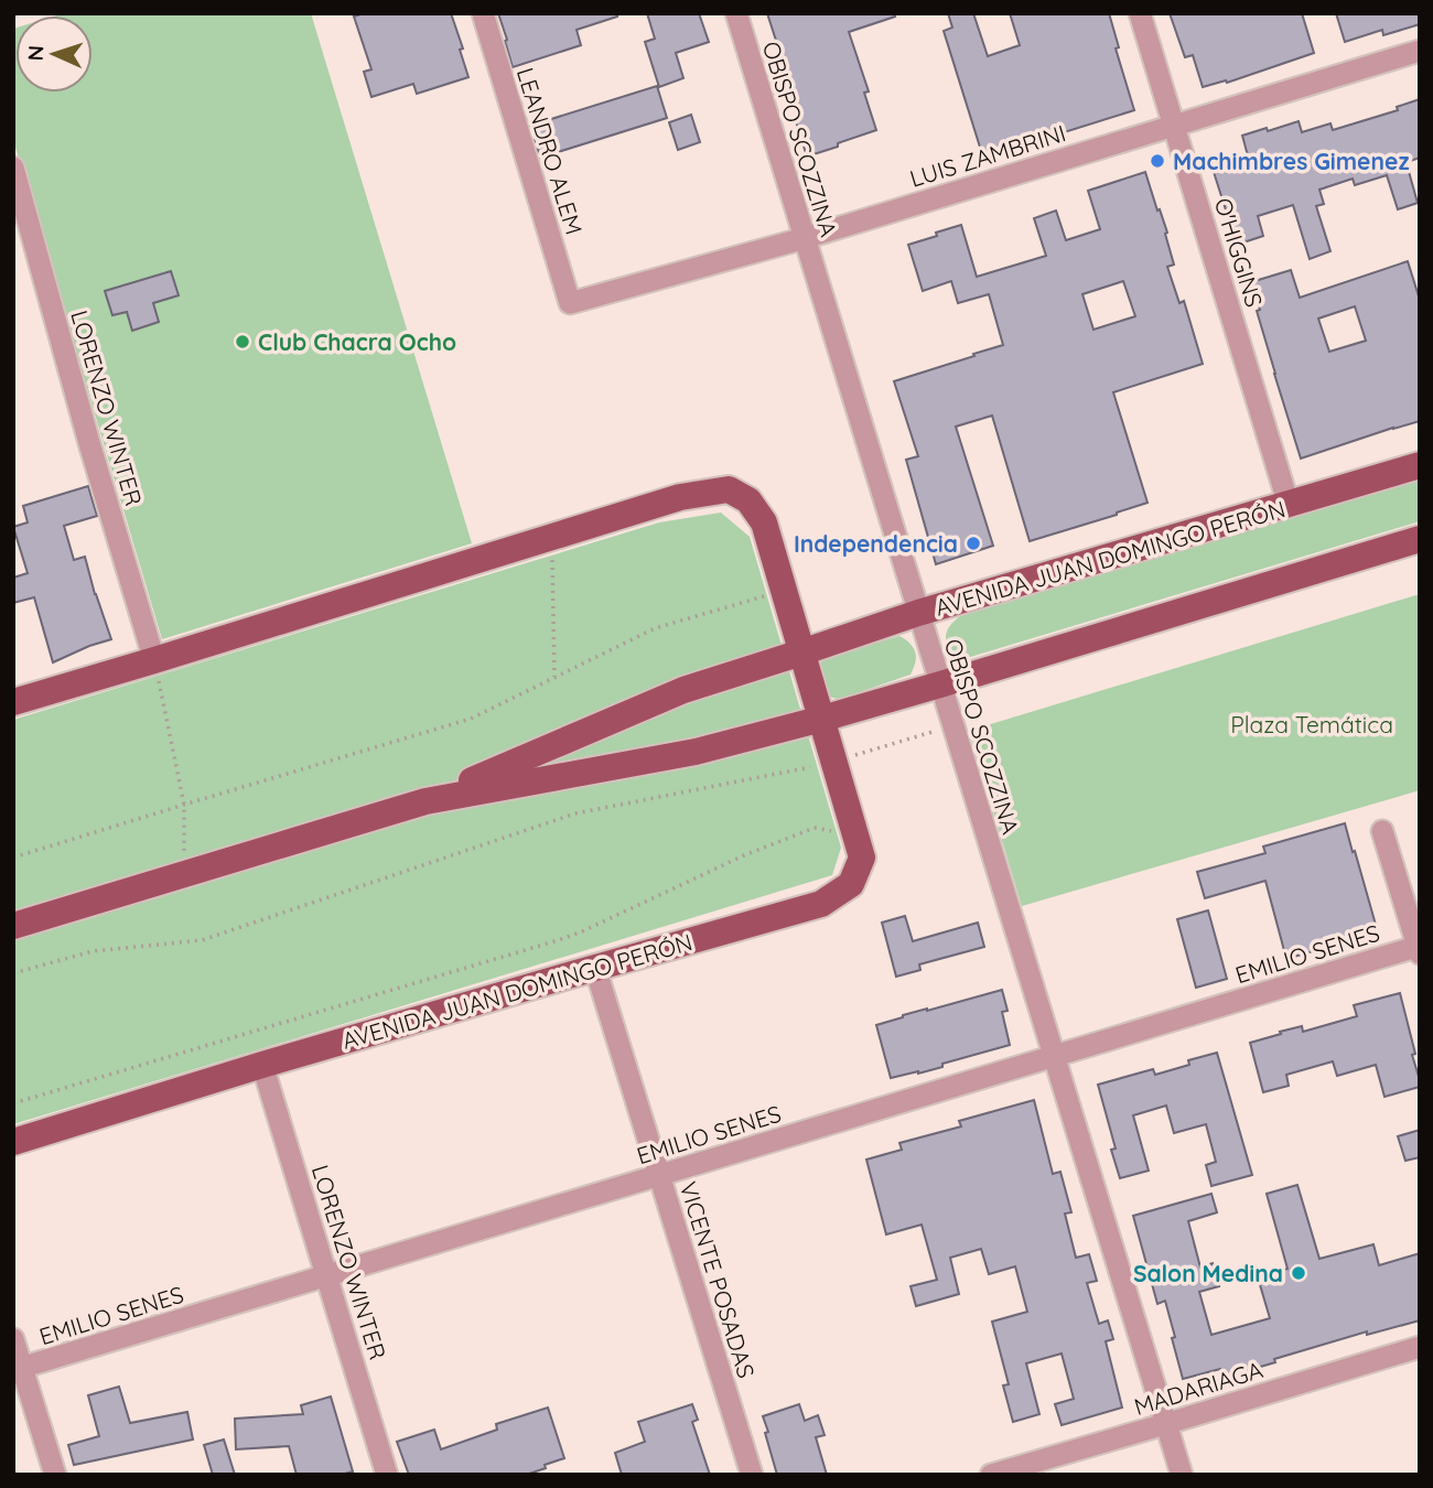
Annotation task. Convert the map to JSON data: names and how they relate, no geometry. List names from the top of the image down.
{
  "streets": {
    "main road": ["AVENIDA JUAN DOMINGO PERÓN"],
    "street": [
      "OBISPO SCOZZINA",
      "LEANDRO ALEM",
      "LUIS ZAMBRINI",
      "O'HIGGINS",
      "LORENZO WINTER",
      "EMILIO SENES",
      "VICENTE POSADAS",
      "MADARIAGA"
    ]
  },
  "crossings": [
    ["OBISPO SCOZZINA", "LUIS ZAMBRINI"],
    ["OBISPO SCOZZINA", "AVENIDA JUAN DOMINGO PERÓN"],
    ["OBISPO SCOZZINA", "EMILIO SENES"],
    ["OBISPO SCOZZINA", "MADARIAGA"],
    ["LEANDRO ALEM", "LUIS ZAMBRINI"],
    ["LUIS ZAMBRINI", "O'HIGGINS"],
    ["O'HIGGINS", "AVENIDA JUAN DOMINGO PERÓN"],
    ["LORENZO WINTER", "AVENIDA JUAN DOMINGO PERÓN"],
    ["LORENZO WINTER", "EMILIO SENES"],
    ["AVENIDA JUAN DOMINGO PERÓN", "VICENTE POSADAS"],
    ["EMILIO SENES", "VICENTE POSADAS"]
  ],
  "parks": ["Plaza Temática"],
  "places": [
    "Machimbres Gimenez",
    "Club Chacra Ocho",
    "Independencia",
    "Salon Medina"
  ],
  "north": "left"
}
